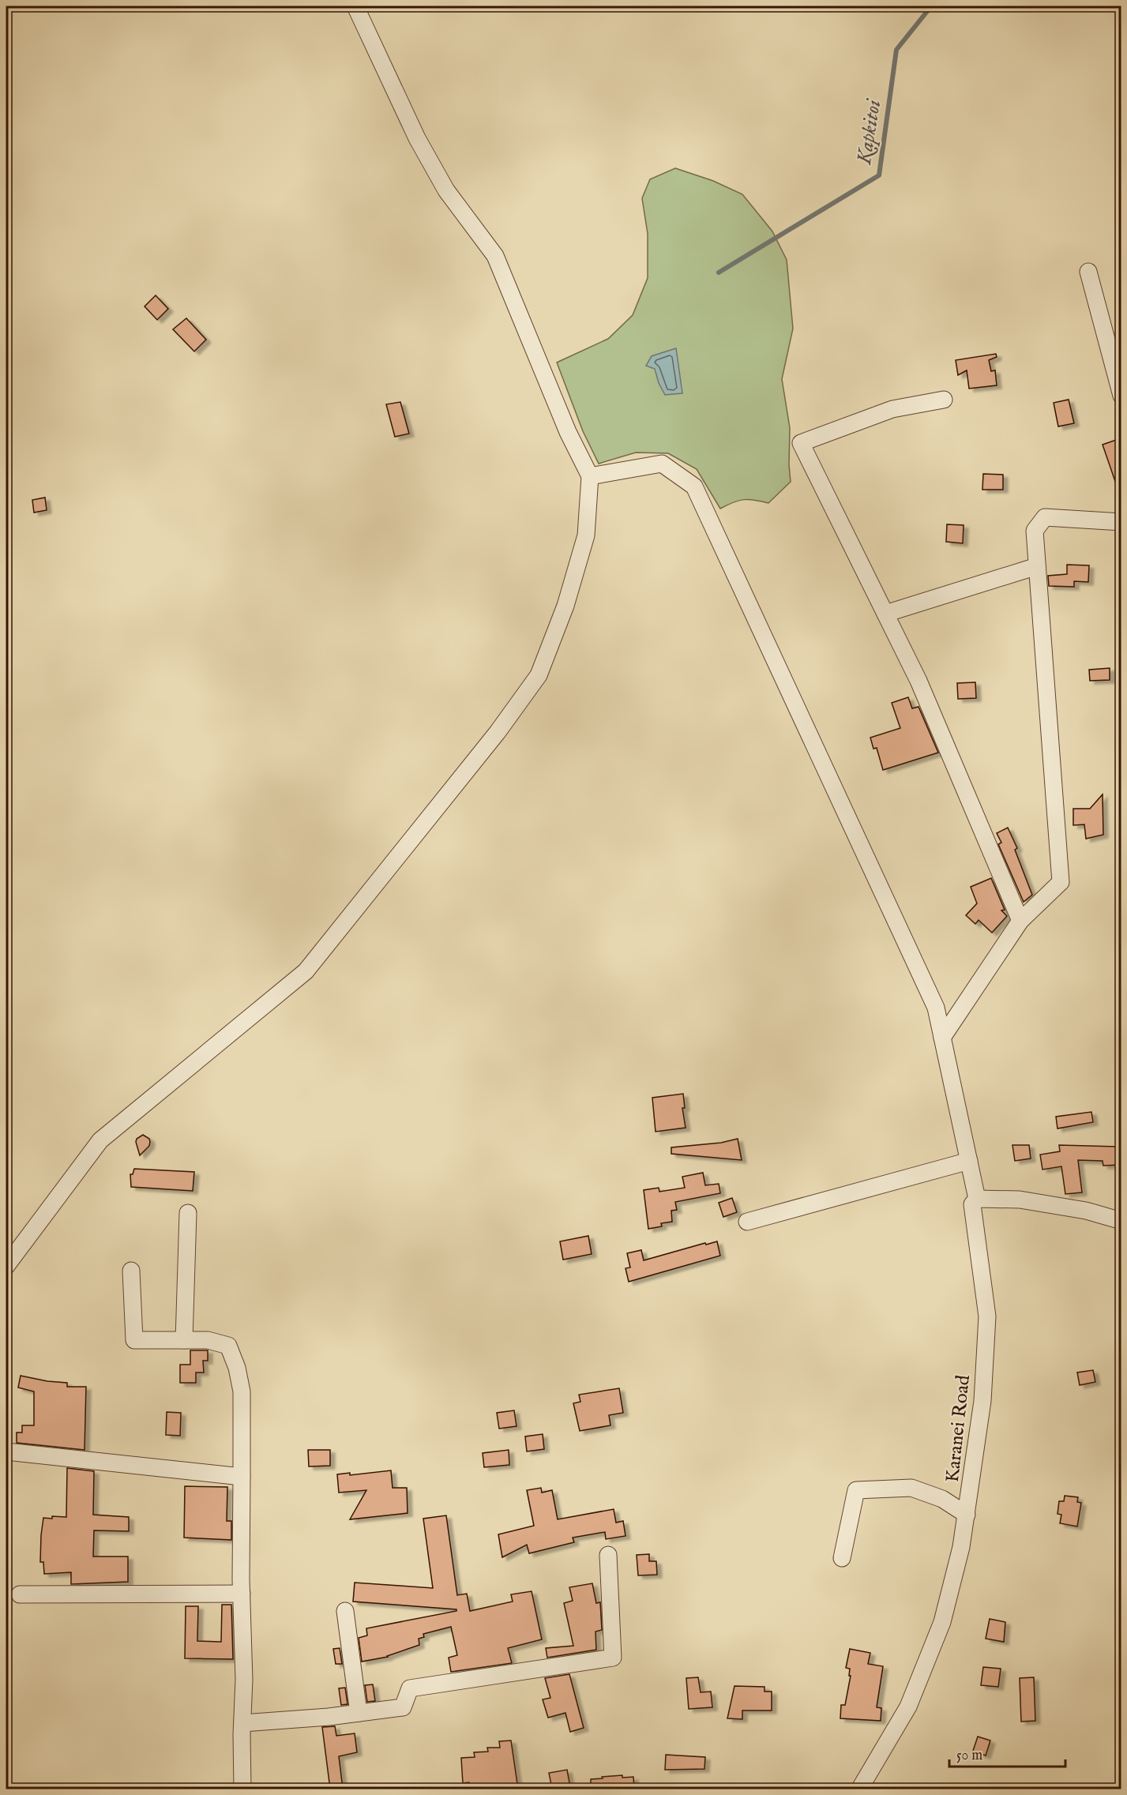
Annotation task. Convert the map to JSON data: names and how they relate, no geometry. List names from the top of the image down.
{
  "streets": {
    "street": ["Karanei Road"]
  },
  "water": ["Kapkitoi"],
  "scale_bar": "50 m"
}
